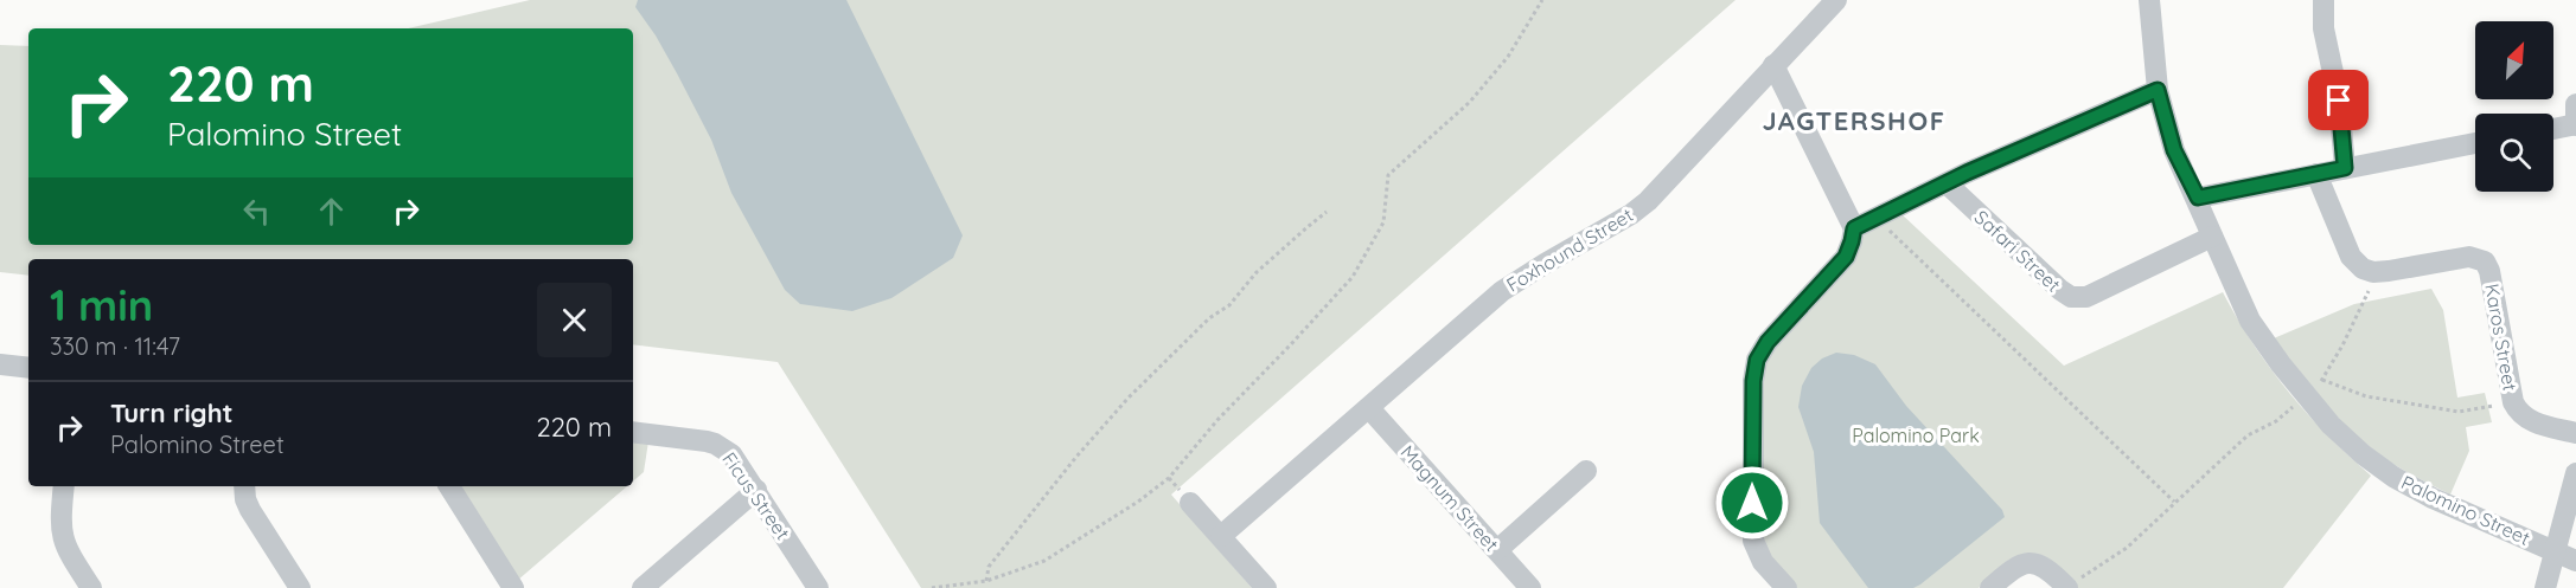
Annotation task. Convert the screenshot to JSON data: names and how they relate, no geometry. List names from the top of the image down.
{
  "streets": {
    "street": [
      "Foxhound Street",
      "Safari Street",
      "Karos Street",
      "Ficus Street",
      "Magnum Street",
      "Palomino Street"
    ]
  },
  "crossings": [
    ["Foxhound Street", "Magnum Street"],
    ["Safari Street", "Palomino Street"]
  ],
  "districts": ["JAGTERSHOF"],
  "parks": ["Palomino Park"],
  "north": "top right",
  "page": {
    "turn": ["220 m", "Palomino Street"],
    "heading": ["1 min", "330 m · 11:47"],
    "list": [
      {
        "name": "Turn right",
        "note": "Palomino Street",
        "value": "220 m"
      }
    ]
  }
}
